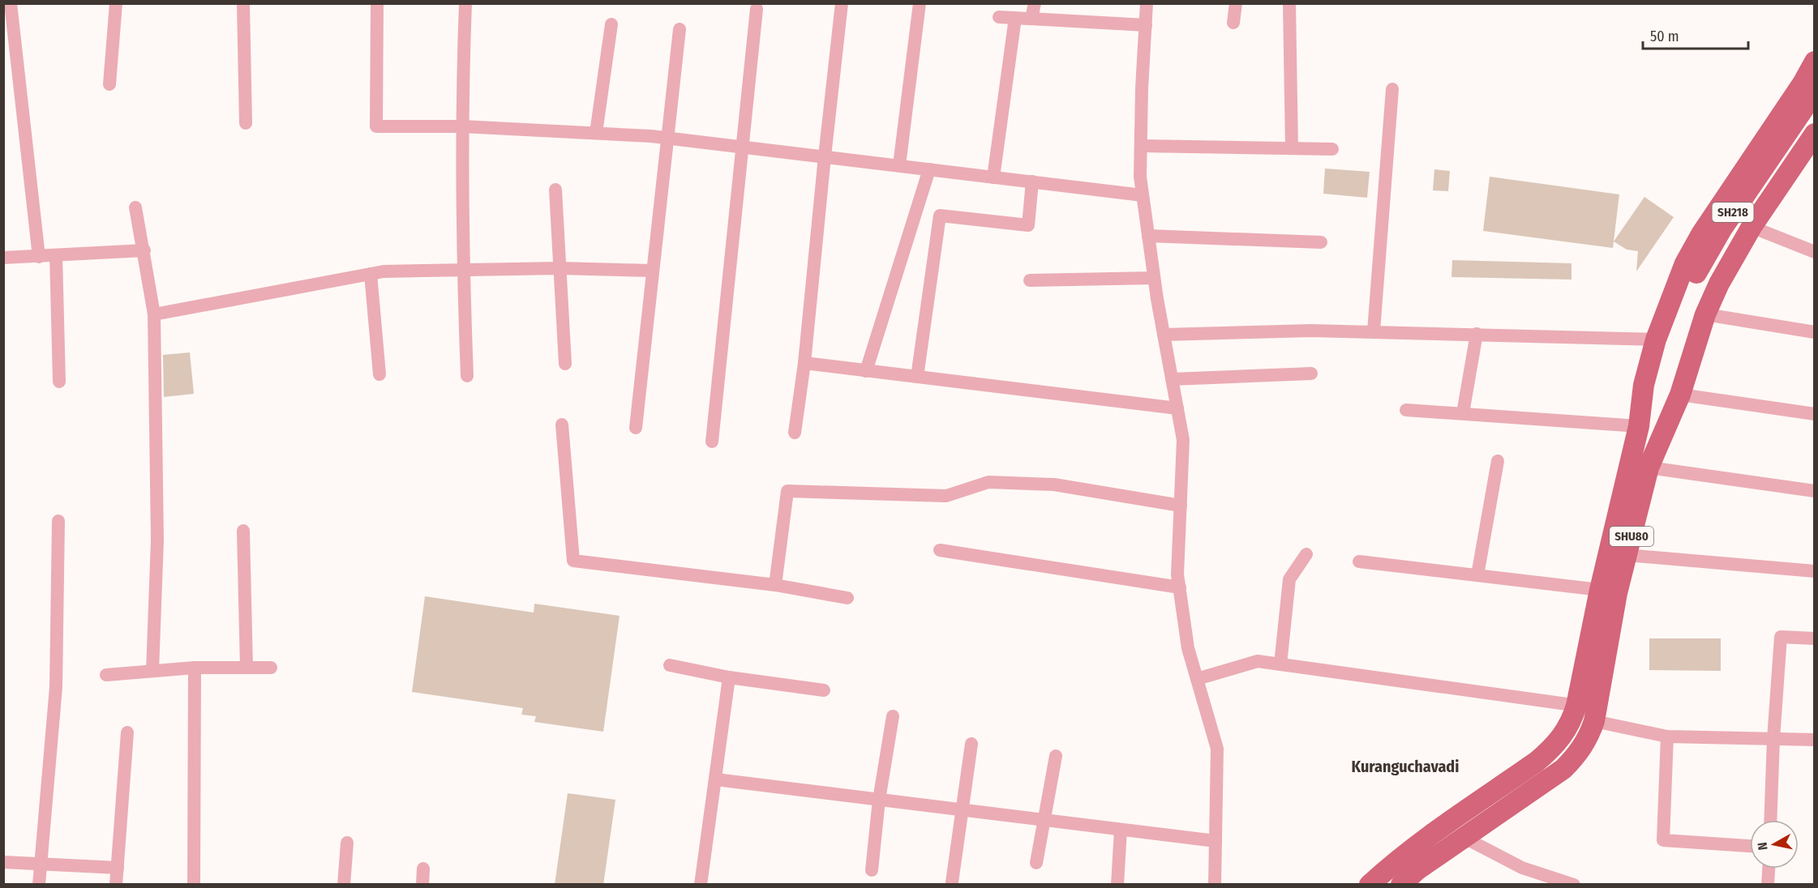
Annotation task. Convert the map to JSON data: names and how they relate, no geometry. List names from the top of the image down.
{
  "streets": {
    "main road": ["SH218", "SHU80"]
  },
  "crossings": [
    ["SH218", "SHU80"]
  ],
  "districts": ["Kuranguchavadi"],
  "scale_bar": "50 m",
  "north": "left"
}
